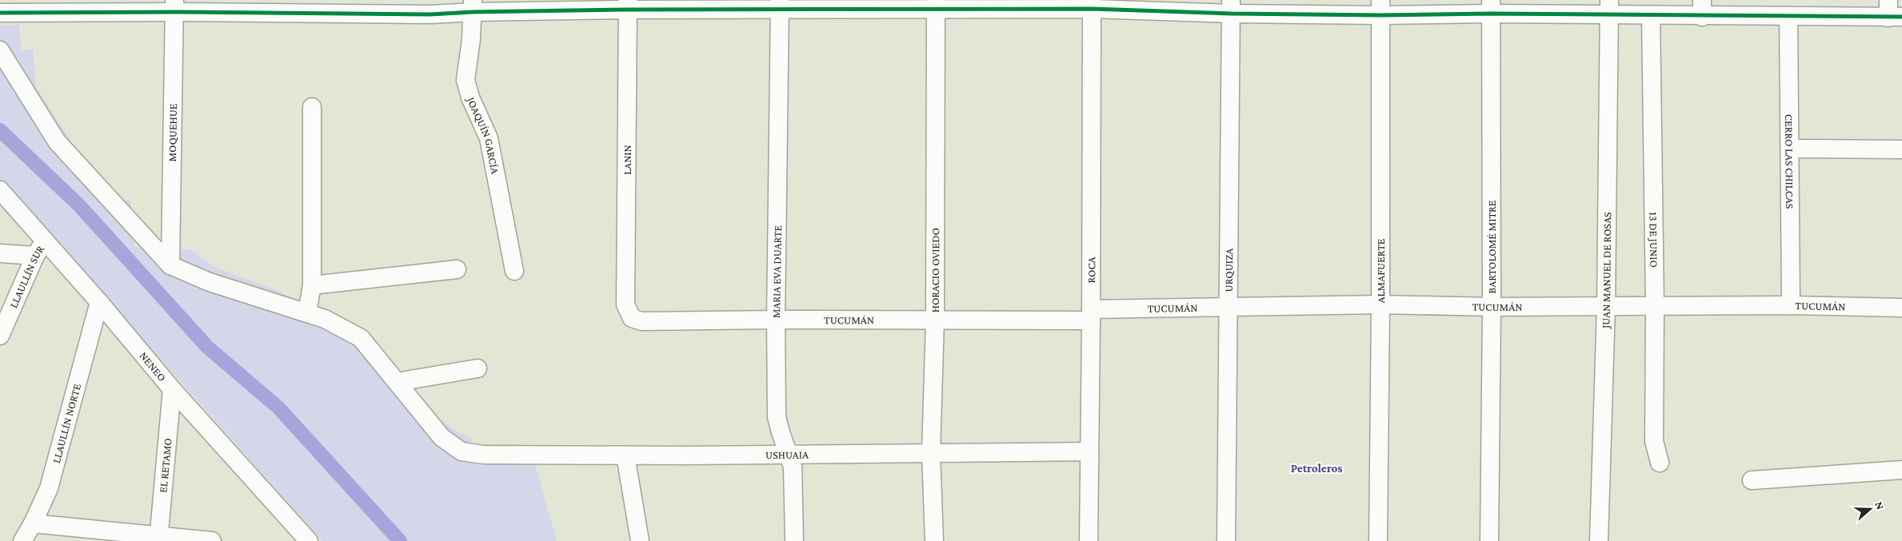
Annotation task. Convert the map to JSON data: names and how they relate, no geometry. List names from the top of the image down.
{
  "streets": {
    "street": [
      "MOQUEHUE",
      "JOAQUÍN GARCÍA",
      "LANIN",
      "CERRO LAS CHILCAS",
      "13 DE JUNIO",
      "BARTOLOMÉ MITRE",
      "HORACIO OVIEDO",
      "ROCA",
      "URQUIZA",
      "ALMAFUERTE",
      "JUAN MANUEL DE ROSAS",
      "MARIA EVA DUARTE",
      "LLAULLÍN SUR",
      "TUCUMÁN",
      "NENEO",
      "LLAULLÍN NORTE",
      "USHUAIA",
      "EL RETAMO"
    ]
  },
  "crossings": [
    ["MOQUEHUE", "USHUAIA"],
    ["LANIN", "TUCUMÁN"],
    ["CERRO LAS CHILCAS", "TUCUMÁN"],
    ["13 DE JUNIO", "TUCUMÁN"],
    ["BARTOLOMÉ MITRE", "TUCUMÁN"],
    ["HORACIO OVIEDO", "TUCUMÁN"],
    ["HORACIO OVIEDO", "USHUAIA"],
    ["ROCA", "TUCUMÁN"],
    ["ROCA", "USHUAIA"],
    ["URQUIZA", "TUCUMÁN"],
    ["ALMAFUERTE", "TUCUMÁN"],
    ["JUAN MANUEL DE ROSAS", "TUCUMÁN"],
    ["MARIA EVA DUARTE", "TUCUMÁN"],
    ["MARIA EVA DUARTE", "USHUAIA"],
    ["LLAULLÍN SUR", "NENEO"],
    ["NENEO", "LLAULLÍN NORTE"],
    ["NENEO", "EL RETAMO"]
  ],
  "districts": ["Petroleros"],
  "north": "right"
}
